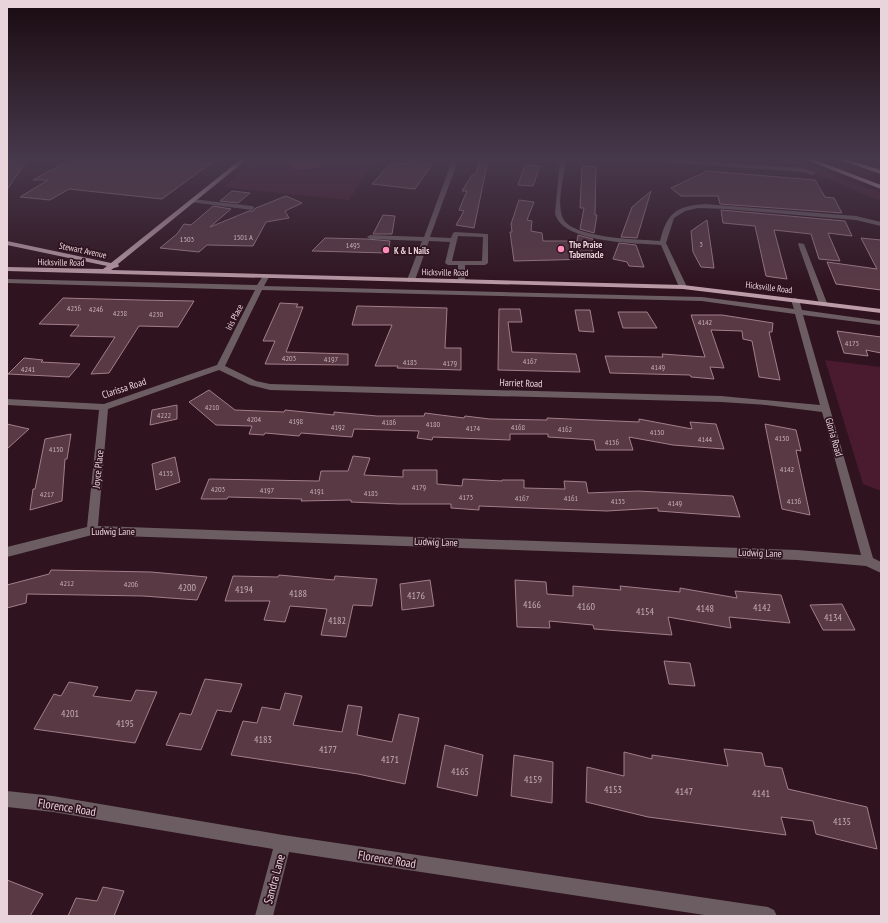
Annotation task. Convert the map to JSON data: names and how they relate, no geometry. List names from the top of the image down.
{
  "streets": {
    "main road": ["Stewart Avenue", "Hicksville Road"],
    "street": [
      "Iris Place",
      "Harriet Road",
      "Clarissa Road",
      "Gloria Road",
      "Joyce Place",
      "Ludwig Lane",
      "Florence Road",
      "Sandra Lane"
    ]
  },
  "crossings": [
    ["Stewart Avenue", "Hicksville Road"],
    ["Hicksville Road", "Iris Place"],
    ["Hicksville Road", "Gloria Road"],
    ["Iris Place", "Harriet Road"],
    ["Iris Place", "Clarissa Road"],
    ["Harriet Road", "Clarissa Road"],
    ["Harriet Road", "Gloria Road"],
    ["Clarissa Road", "Joyce Place"],
    ["Gloria Road", "Ludwig Lane"],
    ["Joyce Place", "Ludwig Lane"],
    ["Florence Road", "Sandra Lane"]
  ],
  "places": ["The Praise Tabernacle", "K & L Nails"],
  "house_numbers": [
    "1501 A",
    "1503",
    "3",
    "1495",
    "4256",
    "4246",
    "4238",
    "4230",
    "4142",
    "4175",
    "4203",
    "4197",
    "4167",
    "4185",
    "4179",
    "4149",
    "4241",
    "4210",
    "4222",
    "4204",
    "4198",
    "4186",
    "4180",
    "4192",
    "4168",
    "4174",
    "4162",
    "4150",
    "4150",
    "4144",
    "4156",
    "4150",
    "4142",
    "4135",
    "4179",
    "4203",
    "4197",
    "4191",
    "4185",
    "4217",
    "4173",
    "4167",
    "4161",
    "4155",
    "4136",
    "4149",
    "4212",
    "4206",
    "4200",
    "4194",
    "4188",
    "4176",
    "4166",
    "4160",
    "4142",
    "4148",
    "4154",
    "4134",
    "4182",
    "4201",
    "4195",
    "4183",
    "4177",
    "4171",
    "4165",
    "4159",
    "4153",
    "4147",
    "4141",
    "4135"
  ]
}
